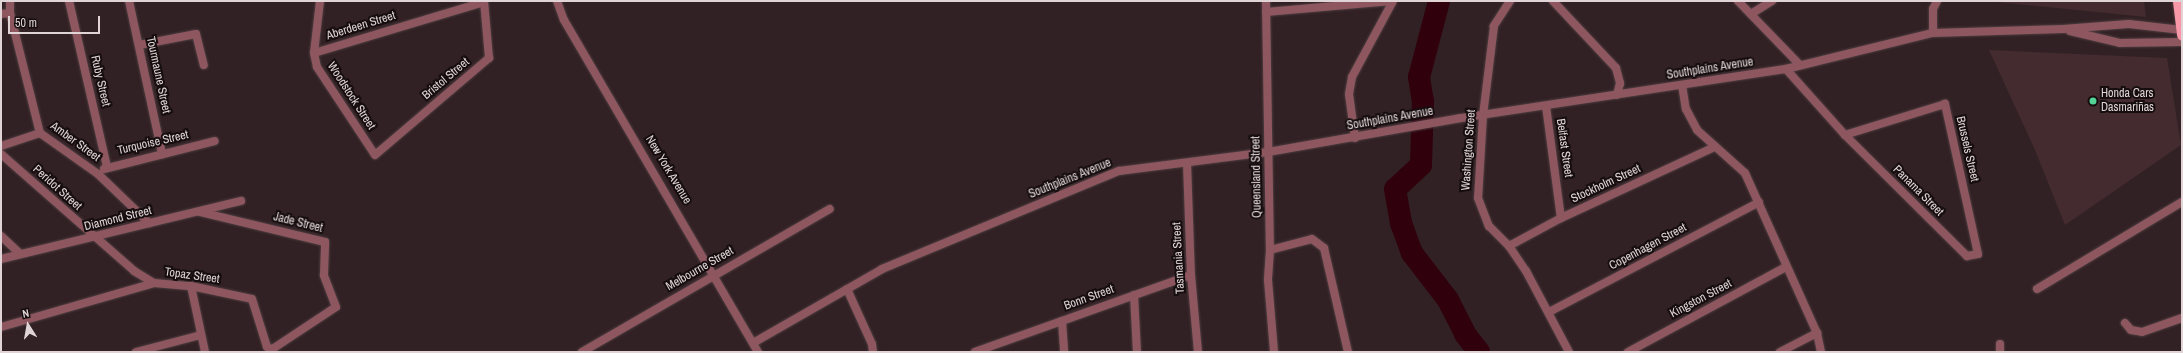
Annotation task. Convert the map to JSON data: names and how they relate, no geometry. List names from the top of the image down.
{
  "streets": {
    "street": [
      "Aberdeen Street",
      "Southplains Avenue",
      "Tourmaune Street",
      "Bristol Street",
      "Ruby Street",
      "Woodstock Street",
      "Amber Street",
      "Turquoise Street",
      "Belfast Street",
      "Brussels Street",
      "Washington Street",
      "New York Avenue",
      "Queensland Street",
      "Stockholm Street",
      "Peridot Street",
      "Panama Street",
      "Diamond Street",
      "Jade Street",
      "Copenhagen Street",
      "Tasmania Street",
      "Melbourne Street",
      "Topaz Street",
      "Bonn Street",
      "Kingston Street"
    ]
  },
  "crossings": [
    ["Aberdeen Street", "Bristol Street"],
    ["Aberdeen Street", "Woodstock Street"],
    ["Southplains Avenue", "Belfast Street"],
    ["Southplains Avenue", "Washington Street"],
    ["Southplains Avenue", "New York Avenue"],
    ["Southplains Avenue", "Queensland Street"],
    ["Southplains Avenue", "Tasmania Street"],
    ["Tourmaune Street", "Turquoise Street"],
    ["Bristol Street", "Woodstock Street"],
    ["Ruby Street", "Turquoise Street"],
    ["Amber Street", "Turquoise Street"],
    ["Amber Street", "Diamond Street"],
    ["Belfast Street", "Stockholm Street"],
    ["Brussels Street", "Panama Street"],
    ["Washington Street", "Stockholm Street"],
    ["Washington Street", "Copenhagen Street"],
    ["New York Avenue", "Melbourne Street"],
    ["Peridot Street", "Diamond Street"],
    ["Peridot Street", "Topaz Street"],
    ["Diamond Street", "Jade Street"],
    ["Jade Street", "Topaz Street"],
    ["Tasmania Street", "Bonn Street"]
  ],
  "places": ["Honda Cars Dasmariñas"],
  "scale_bar": "50 m",
  "north": "top"
}
